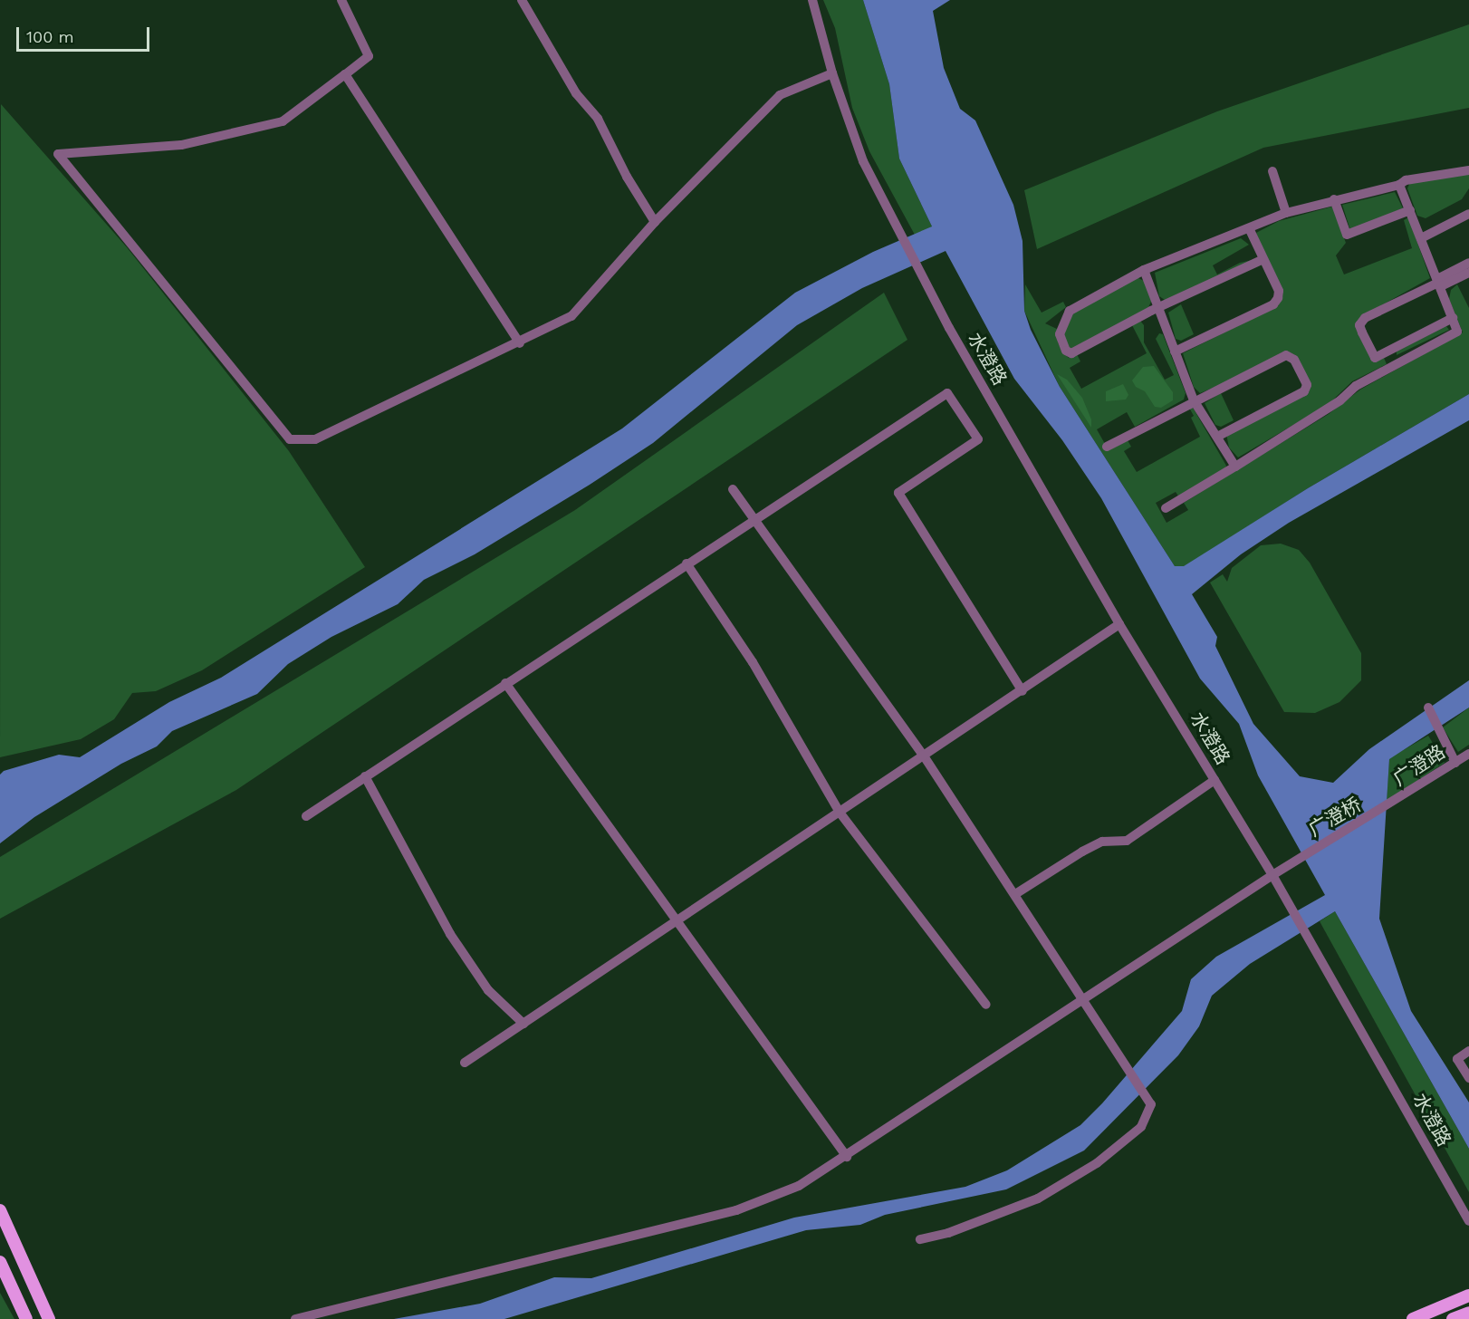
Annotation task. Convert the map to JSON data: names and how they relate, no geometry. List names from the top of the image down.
{
  "streets": {
    "street": ["水澄路", "广澄路", "广澄桥"]
  },
  "crossings": [
    ["水澄路", "广澄桥"],
    ["广澄路", "广澄桥"]
  ],
  "scale_bar": "100 m"
}
